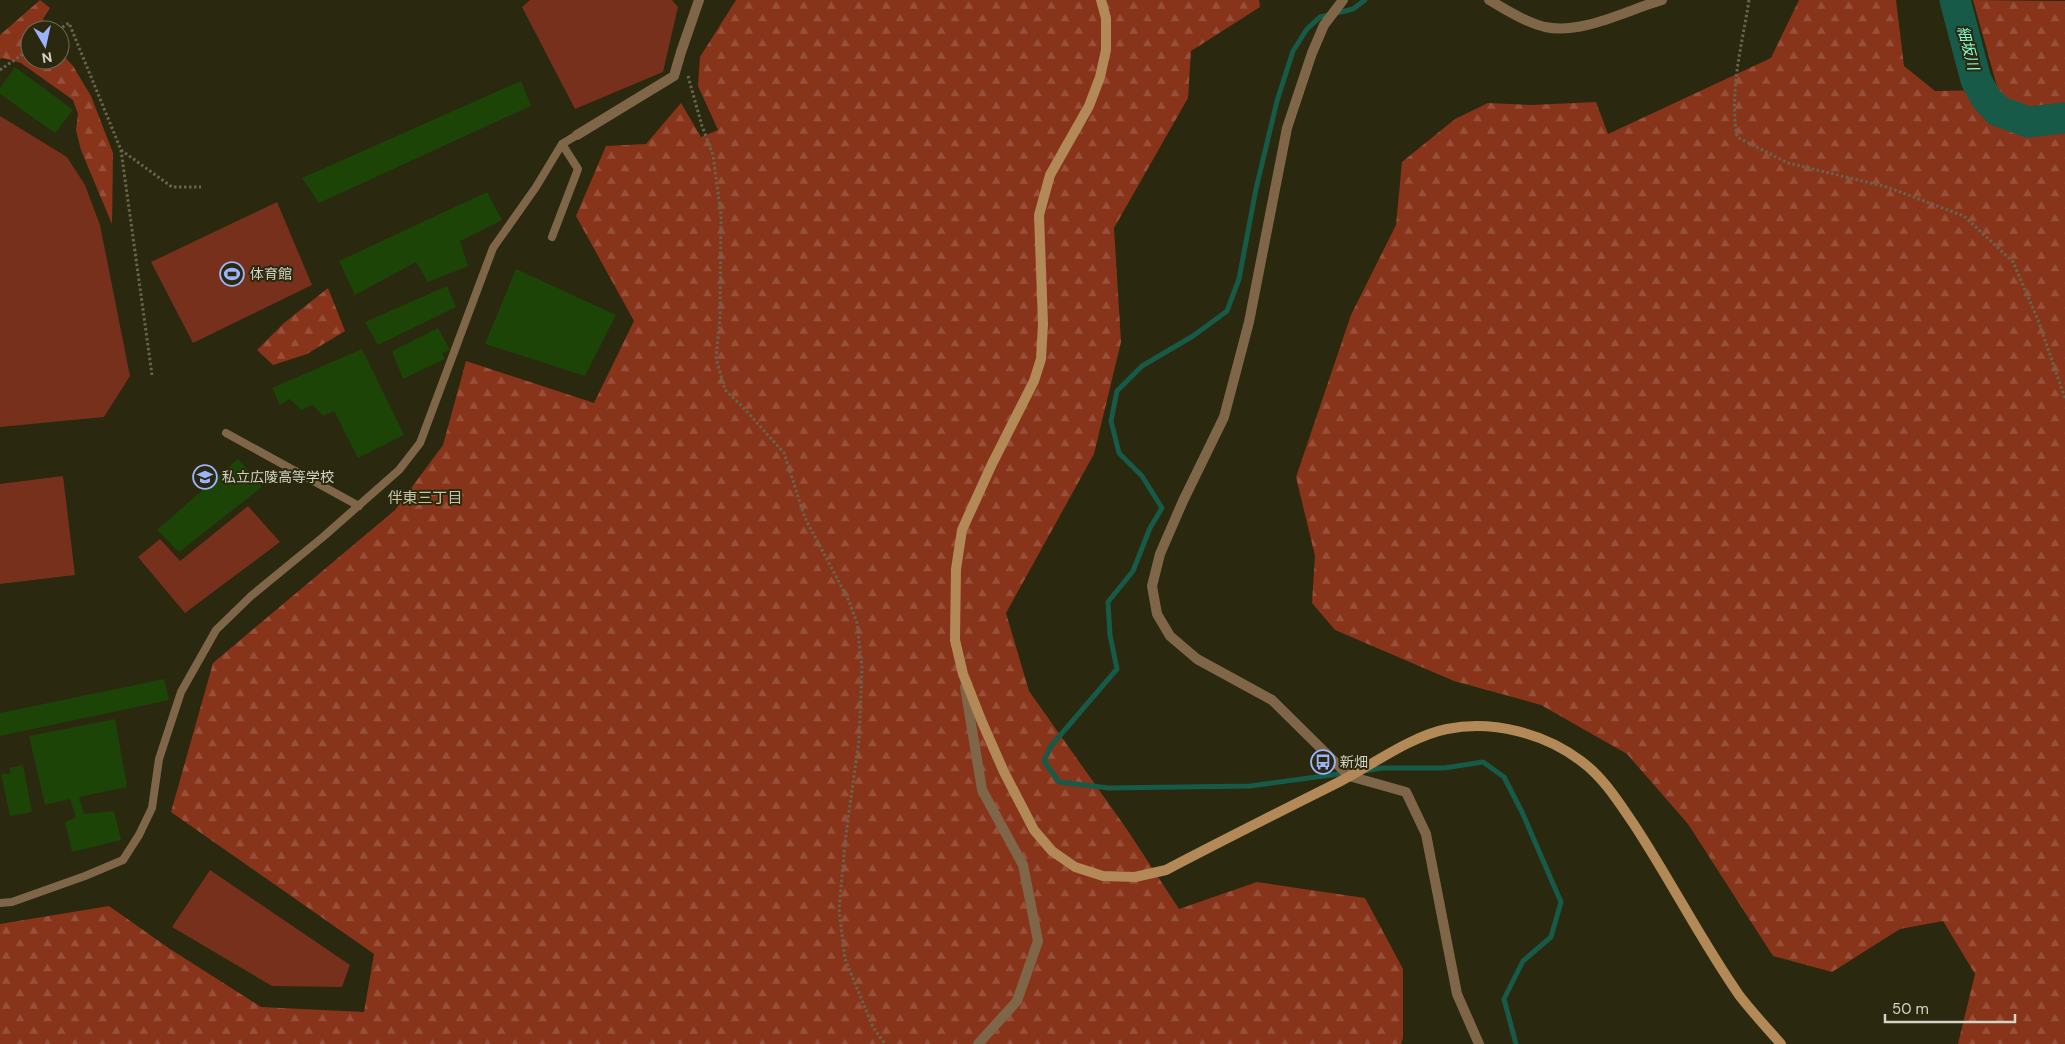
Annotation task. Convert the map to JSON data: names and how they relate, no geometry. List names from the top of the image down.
{
  "districts": ["伴東三丁目"],
  "water": ["細坂川"],
  "places": {
    "sports": ["体育館"],
    "school or university": ["私立広陵高等学校"],
    "bus stop": ["新畑"]
  },
  "scale_bar": "50 m",
  "north": "bottom"
}
